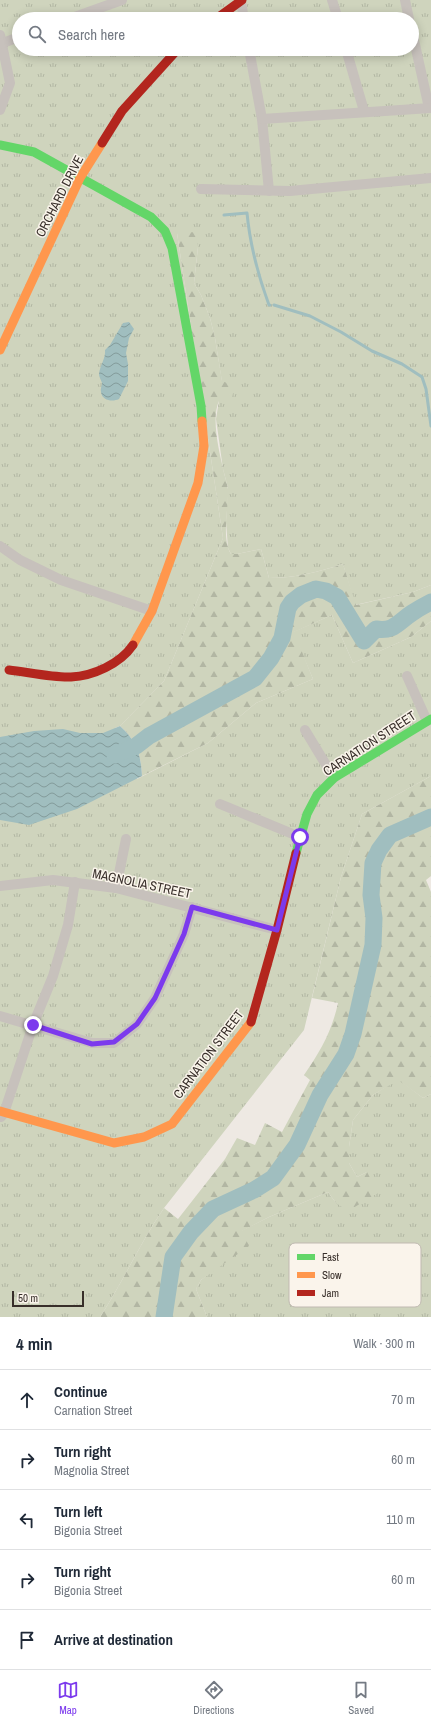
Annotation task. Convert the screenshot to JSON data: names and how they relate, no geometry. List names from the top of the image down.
{
  "streets": {
    "street": ["ORCHARD DRIVE", "CARNATION STREET", "MAGNOLIA STREET"]
  },
  "crossings": [
    ["CARNATION STREET", "MAGNOLIA STREET"]
  ],
  "legend": ["Fast", "Slow", "Jam"],
  "scale_bar": "50 m",
  "page": {
    "search": "Search here",
    "scale": "50 m",
    "heading": ["4 min", "Walk · 300 m"],
    "list": [
      ["Continue", "Carnation Street", "70 m"],
      ["Turn right", "Magnolia Street", "60 m"],
      ["Turn left", "Bigonia Street", "110 m"],
      ["Turn right", "Bigonia Street", "60 m"],
      "Arrive at destination"
    ],
    "nav": ["Map", "Directions", "Saved"]
  }
}
